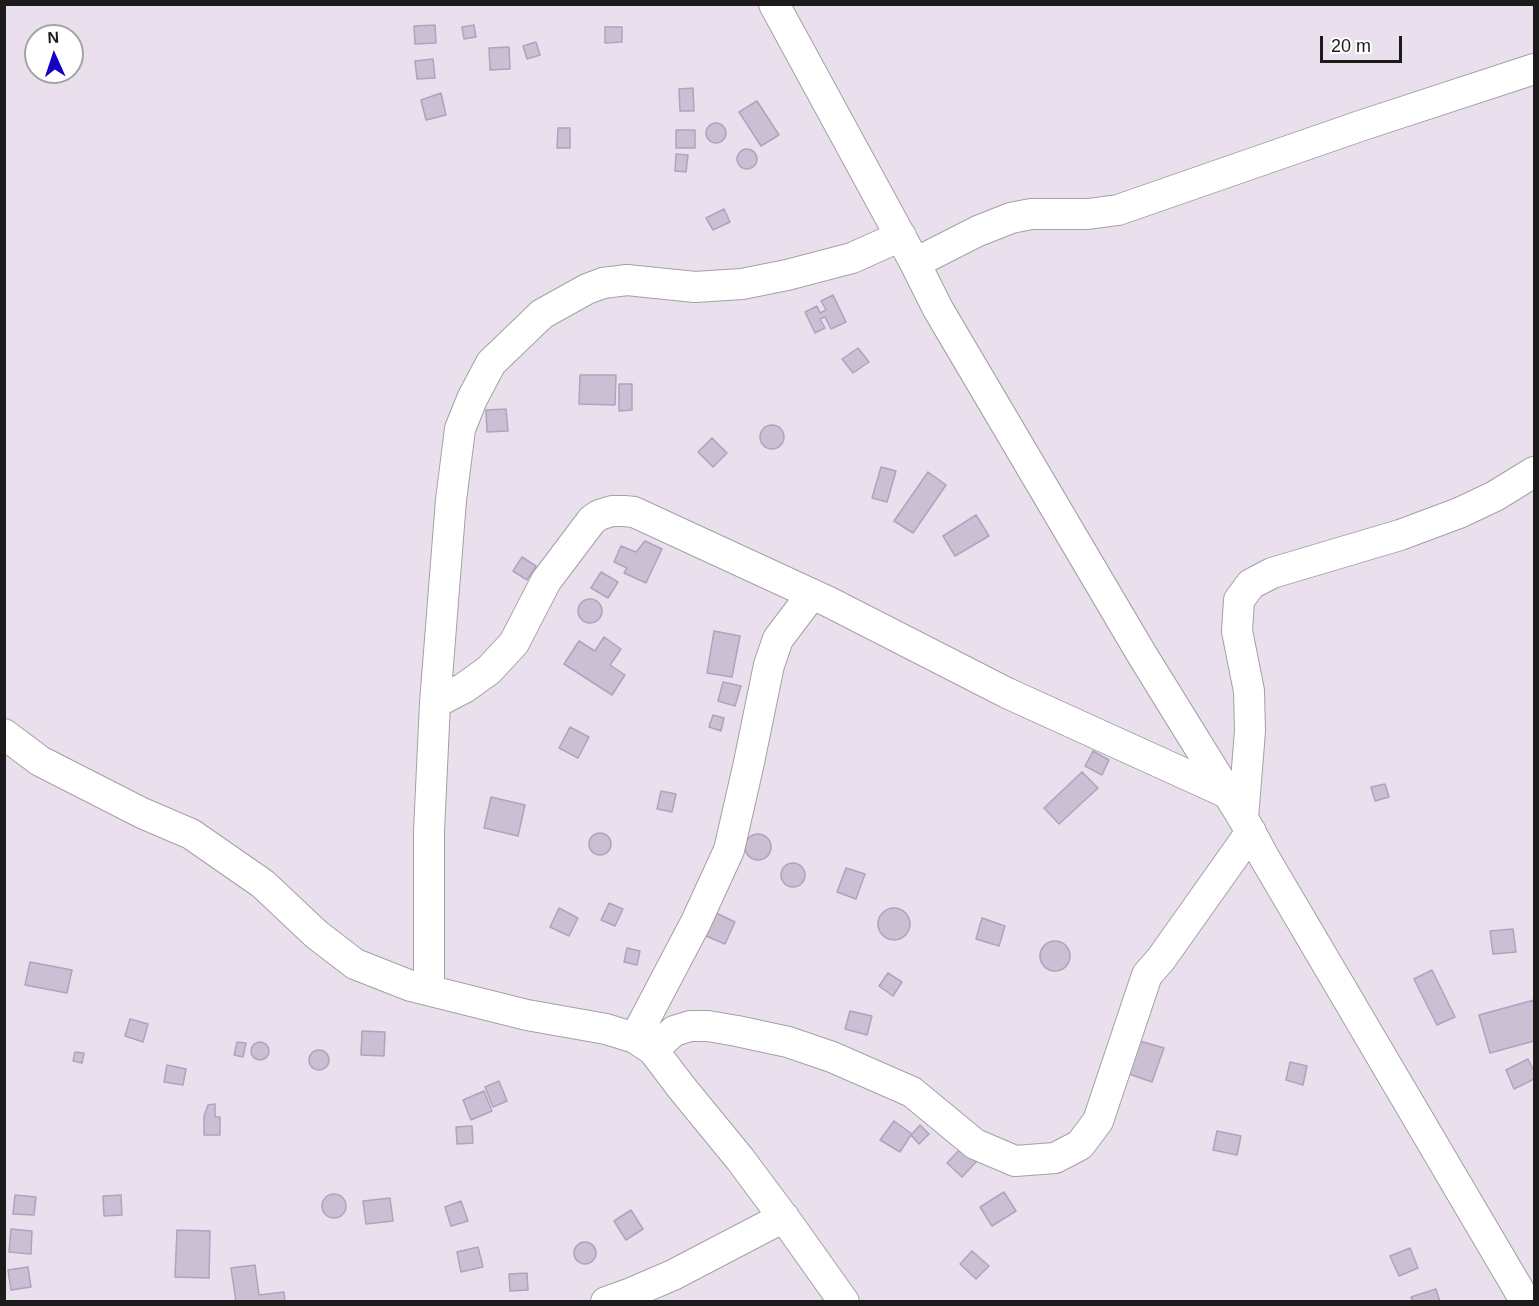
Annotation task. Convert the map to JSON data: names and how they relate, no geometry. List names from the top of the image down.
{
  "scale_bar": "20 m",
  "north": "top"
}
